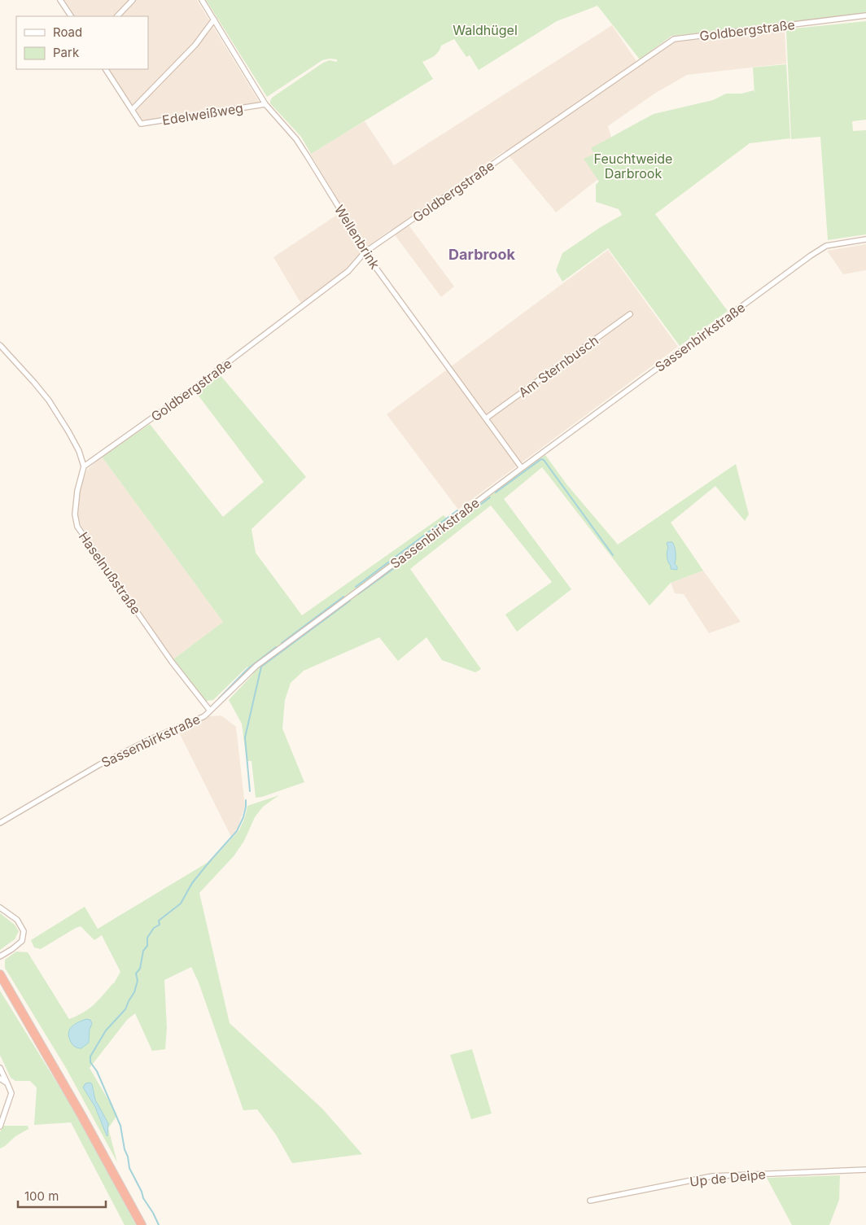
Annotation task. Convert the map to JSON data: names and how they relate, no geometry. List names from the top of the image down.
{
  "streets": {
    "street": [
      "Goldbergstraße",
      "Edelweißweg",
      "Wellenbrink",
      "Sassenbirkstraße",
      "Am Sternbusch",
      "Haselnußstraße",
      "Up de Deipe"
    ]
  },
  "crossings": [
    ["Goldbergstraße", "Wellenbrink"],
    ["Goldbergstraße", "Haselnußstraße"],
    ["Edelweißweg", "Wellenbrink"],
    ["Wellenbrink", "Sassenbirkstraße"],
    ["Wellenbrink", "Am Sternbusch"],
    ["Sassenbirkstraße", "Haselnußstraße"]
  ],
  "districts": ["Darbrook"],
  "parks": ["Waldhügel", "Feuchtweide Darbrook"],
  "legend": ["Road", "Park"],
  "scale_bar": "100 m"
}
